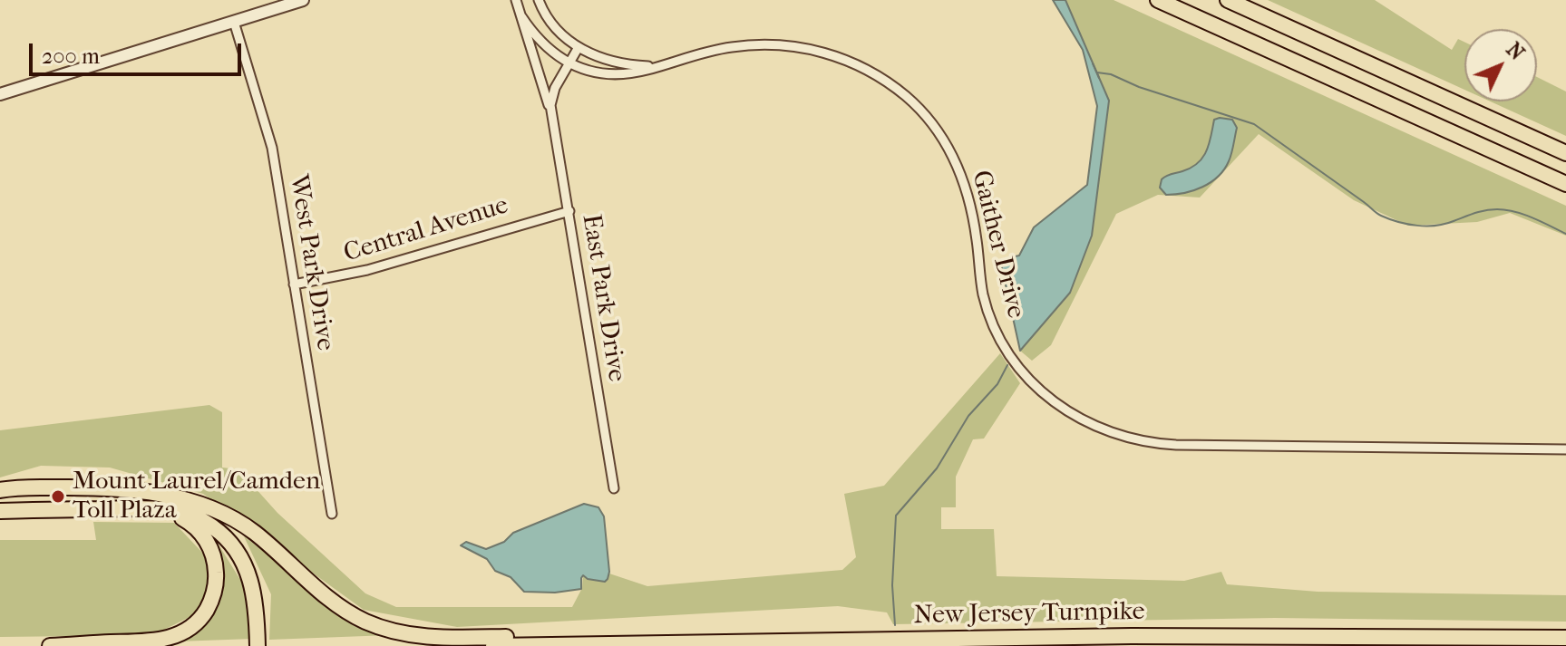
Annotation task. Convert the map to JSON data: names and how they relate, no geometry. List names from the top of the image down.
{
  "streets": {
    "highway": ["New Jersey Turnpike"],
    "street": [
      "Central Avenue",
      "Gaither Drive",
      "West Park Drive",
      "East Park Drive"
    ]
  },
  "crossings": [
    ["Central Avenue", "West Park Drive"],
    ["Central Avenue", "East Park Drive"],
    ["Gaither Drive", "East Park Drive"]
  ],
  "places": ["Mount Laurel/Camden Toll Plaza"],
  "scale_bar": "200 m",
  "north": "top right"
}
